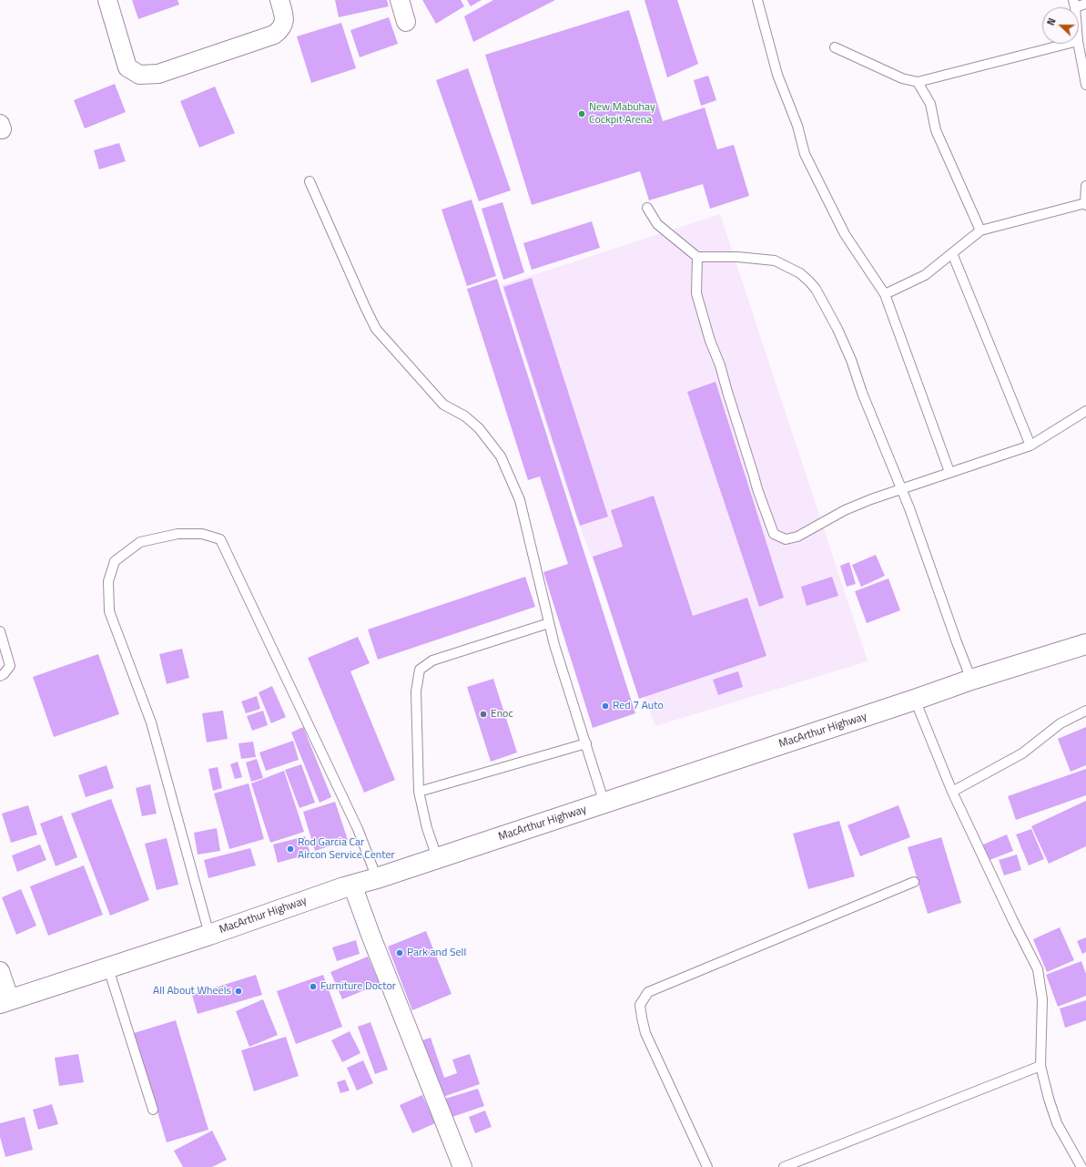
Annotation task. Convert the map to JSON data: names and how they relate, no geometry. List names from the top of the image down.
{
  "streets": {
    "highway": ["MacArthur Highway"]
  },
  "places": [
    "New Mabuhay Cockpit Arena",
    "Red 7 Auto",
    "Enoc",
    "Rod Garcia Car Aircon Service Center",
    "Park and Sell",
    "Furniture Doctor",
    "All About Wheels"
  ],
  "north": "left"
}
